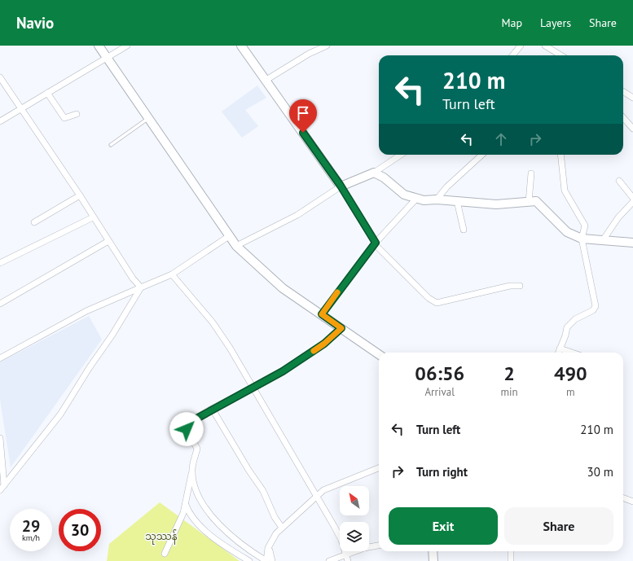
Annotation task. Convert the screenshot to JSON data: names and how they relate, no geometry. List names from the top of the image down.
{
  "parks": ["သုဿန်"],
  "north": "top left",
  "page": {
    "header": "Navio",
    "nav": ["Map", "Layers", "Share"],
    "turn": ["210 m", "Turn left"],
    "eta": [
      "06:56",
      "Arrival",
      "2",
      "min",
      "490",
      "m"
    ],
    "list": [
      {
        "name": "Turn left",
        "value": "210 m"
      },
      {
        "name": "Turn right",
        "value": "30 m"
      }
    ],
    "buttons": ["Exit", "Share"],
    "speed": "29 km/h",
    "limit": "30"
  }
}
